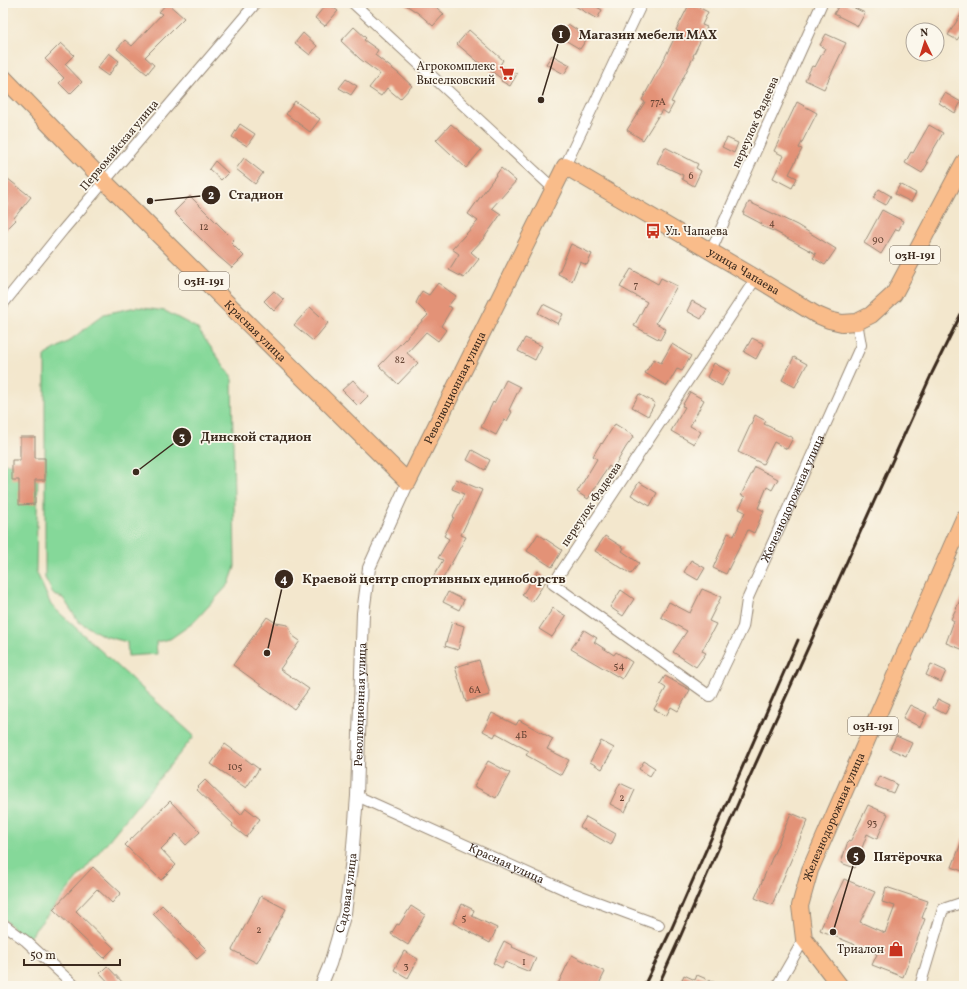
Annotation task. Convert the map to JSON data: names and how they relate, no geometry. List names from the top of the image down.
{
  "streets": {
    "main road": [
      "03Н-191",
      "улица Чапаева",
      "Красная улица",
      "Революционная улица",
      "Железнодорожная улица"
    ],
    "street": ["переулок Фадеева", "Первомайская улица", "Садовая улица"]
  },
  "crossings": [
    ["переулок Фадеева", "улица Чапаева"],
    ["переулок Фадеева", "Железнодорожная улица"],
    ["Первомайская улица", "Красная улица"],
    ["03Н-191", "улица Чапаева"],
    ["03Н-191", "Железнодорожная улица"],
    ["улица Чапаева", "Революционная улица"],
    ["улица Чапаева", "Железнодорожная улица"],
    ["Красная улица", "Революционная улица"],
    ["Красная улица", "Садовая улица"],
    ["Революционная улица", "Садовая улица"]
  ],
  "places": {
    "supermarket": ["Агрокомплекс Выселковский"],
    "other": [
      "Магазин мебели MAX",
      "Стадион",
      "Динской стадион",
      "Краевой центр спортивных единоборств",
      "Пятёрочка"
    ],
    "bus stop": ["Ул. Чапаева"],
    "shop": ["Триалон"]
  },
  "house_numbers": [
    "77А",
    "6",
    "4",
    "12",
    "90",
    "7",
    "82",
    "54",
    "6А",
    "4Б",
    "105",
    "2",
    "93",
    "5",
    "2",
    "1",
    "3"
  ],
  "scale_bar": "50 m",
  "north": "top"
}
